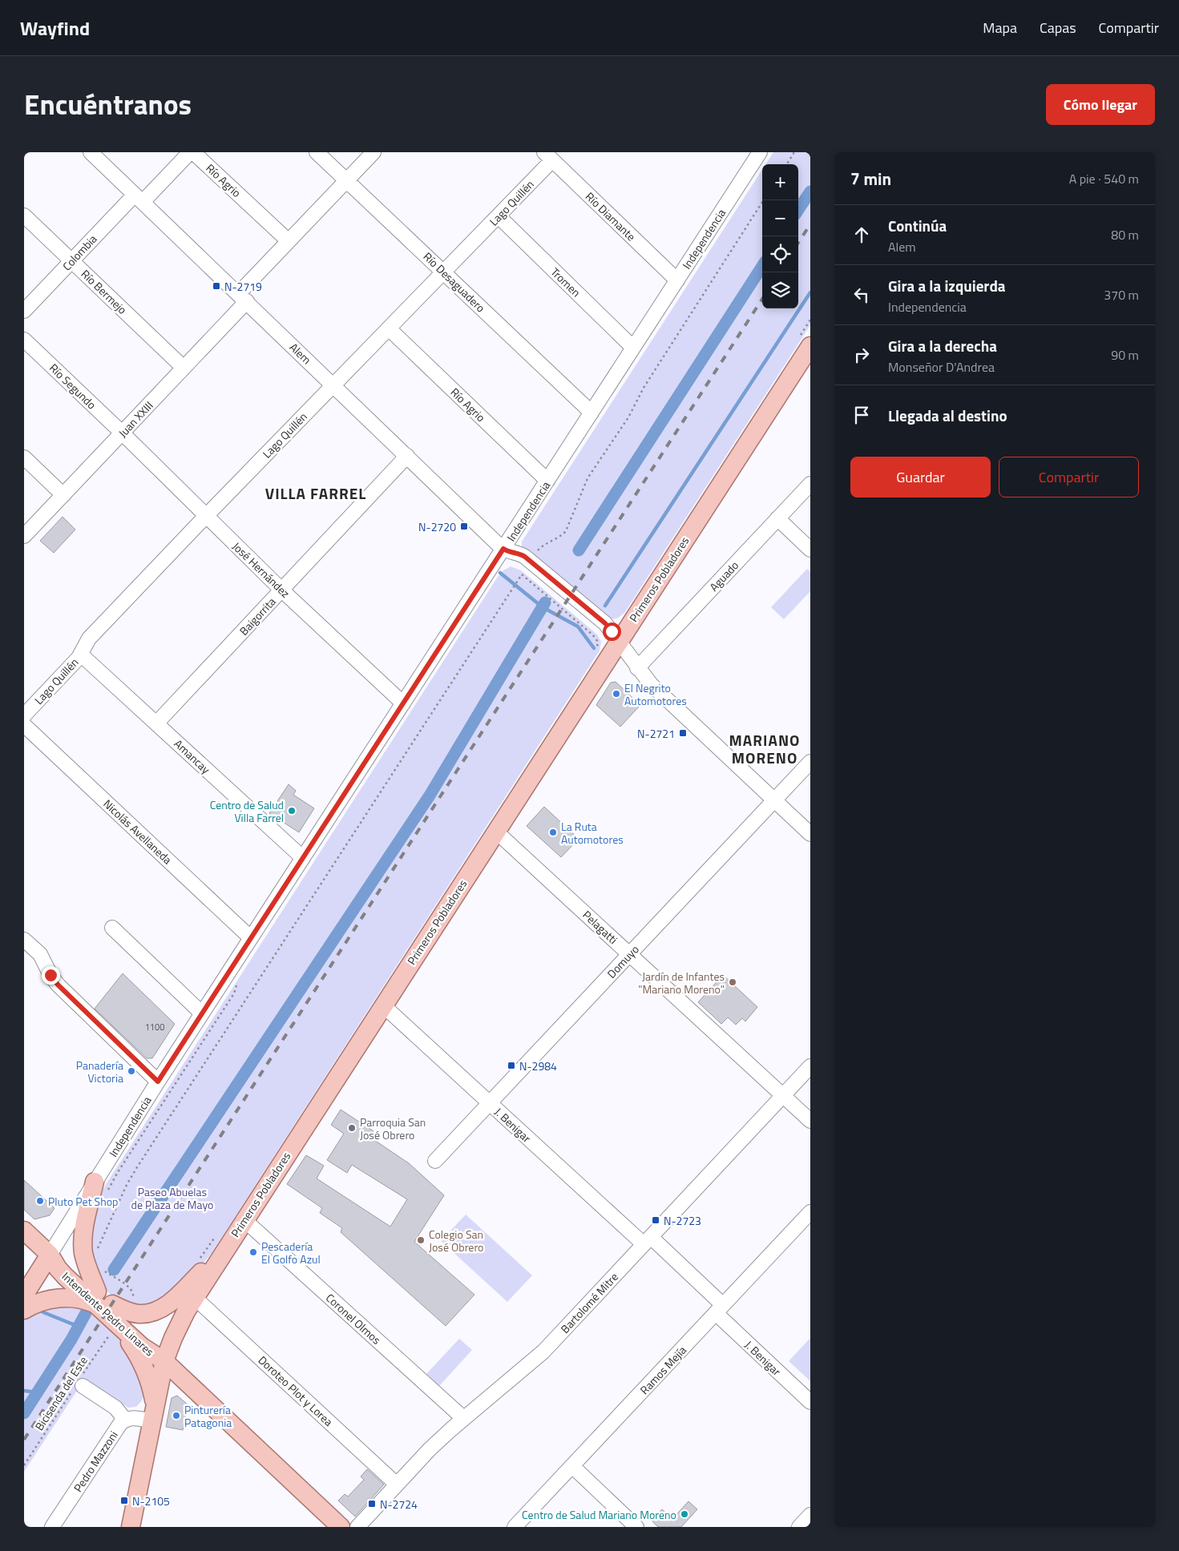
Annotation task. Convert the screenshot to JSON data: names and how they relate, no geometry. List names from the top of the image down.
{
  "streets": {
    "main road": ["Independencia", "Primeros Pobladores", "Intendente Pedro Linares"],
    "street": [
      "Río Agrio",
      "Lago Quillén",
      "Río Diamante",
      "Colombia",
      "Río Desaguadero",
      "Tromen",
      "Río Bermejo",
      "Alem",
      "Río Segundo",
      "Juan XXIII",
      "José Hernández",
      "Aguado",
      "Baigorrita",
      "Amancay",
      "Nicolás Avellaneda",
      "Pelagatti",
      "Domuyo",
      "J. Benigar",
      "Bartolomé Mitre",
      "Coronel Olmos",
      "Ramos Mejía",
      "Doroteo Plot y Lorea",
      "Pedro Mazzoni"
    ],
    "path": ["Bicisenda del Este"]
  },
  "crossings": [
    ["Río Agrio", "Lago Quillén"],
    ["Río Agrio", "Independencia"],
    ["Río Agrio", "Juan XXIII"],
    ["Lago Quillén", "Río Diamante"],
    ["Lago Quillén", "Río Desaguadero"],
    ["Lago Quillén", "Tromen"],
    ["Lago Quillén", "Alem"],
    ["Lago Quillén", "José Hernández"],
    ["Lago Quillén", "Amancay"],
    ["Río Diamante", "Independencia"],
    ["Independencia", "Río Desaguadero"],
    ["Independencia", "Tromen"],
    ["Independencia", "Alem"],
    ["Independencia", "José Hernández"],
    ["Independencia", "Amancay"],
    ["Independencia", "Nicolás Avellaneda"],
    ["Independencia", "Intendente Pedro Linares"],
    ["Colombia", "Río Bermejo"],
    ["Colombia", "Alem"],
    ["Río Desaguadero", "Juan XXIII"],
    ["Río Bermejo", "Juan XXIII"],
    ["Alem", "Juan XXIII"],
    ["Alem", "Aguado"],
    ["Alem", "Primeros Pobladores"],
    ["Alem", "Baigorrita"],
    ["Alem", "Domuyo"],
    ["Río Segundo", "Juan XXIII"],
    ["Río Segundo", "José Hernández"],
    ["Juan XXIII", "José Hernández"],
    ["José Hernández", "Baigorrita"],
    ["Primeros Pobladores", "Pelagatti"],
    ["Primeros Pobladores", "J. Benigar"],
    ["Primeros Pobladores", "Intendente Pedro Linares"],
    ["Primeros Pobladores", "Coronel Olmos"],
    ["Primeros Pobladores", "Doroteo Plot y Lorea"],
    ["Primeros Pobladores", "Pedro Mazzoni"],
    ["Baigorrita", "Amancay"],
    ["Pelagatti", "Domuyo"],
    ["Pelagatti", "Bartolomé Mitre"],
    ["Domuyo", "J. Benigar"],
    ["J. Benigar", "Bartolomé Mitre"],
    ["J. Benigar", "Ramos Mejía"],
    ["Bartolomé Mitre", "Coronel Olmos"],
    ["Bartolomé Mitre", "Doroteo Plot y Lorea"],
    ["Intendente Pedro Linares", "Bicisenda del Este"]
  ],
  "districts": ["VILLA FARREL", "MARIANO MORENO"],
  "parks": ["Paseo Abuelas de Plaza de Mayo"],
  "places": {
    "transit": [
      "N-2719",
      "N-2720",
      "N-2721",
      "N-2984",
      "N-2723",
      "N-2105",
      "N-2724"
    ],
    "other": [
      "El Negrito Automotores",
      "Centro de Salud Villa Farrel",
      "La Ruta Automotores",
      "Jardín de Infantes \"Mariano Moreno\"",
      "Panadería Victoria",
      "Parroquia San José Obrero",
      "Pluto Pet Shop",
      "Colegio San José Obrero",
      "Pescadería El Golfo Azul",
      "Pinturería Patagonia",
      "Centro de Salud Mariano Moreno"
    ]
  },
  "house_numbers": ["1100"],
  "page": {
    "header": "Wayfind",
    "nav": ["Mapa", "Capas", "Compartir"],
    "title": "Encuéntranos",
    "buttons": [
      "Cómo llegar",
      ["Guardar", "Compartir"]
    ],
    "heading": ["7 min", "A pie · 540 m"],
    "map_buttons": ["+", "−"],
    "list": [
      ["Continúa", "Alem", "80 m"],
      ["Gira a la izquierda", "Independencia", "370 m"],
      ["Gira a la derecha", "Monseñor D'Andrea", "90 m"],
      "Llegada al destino"
    ]
  }
}
